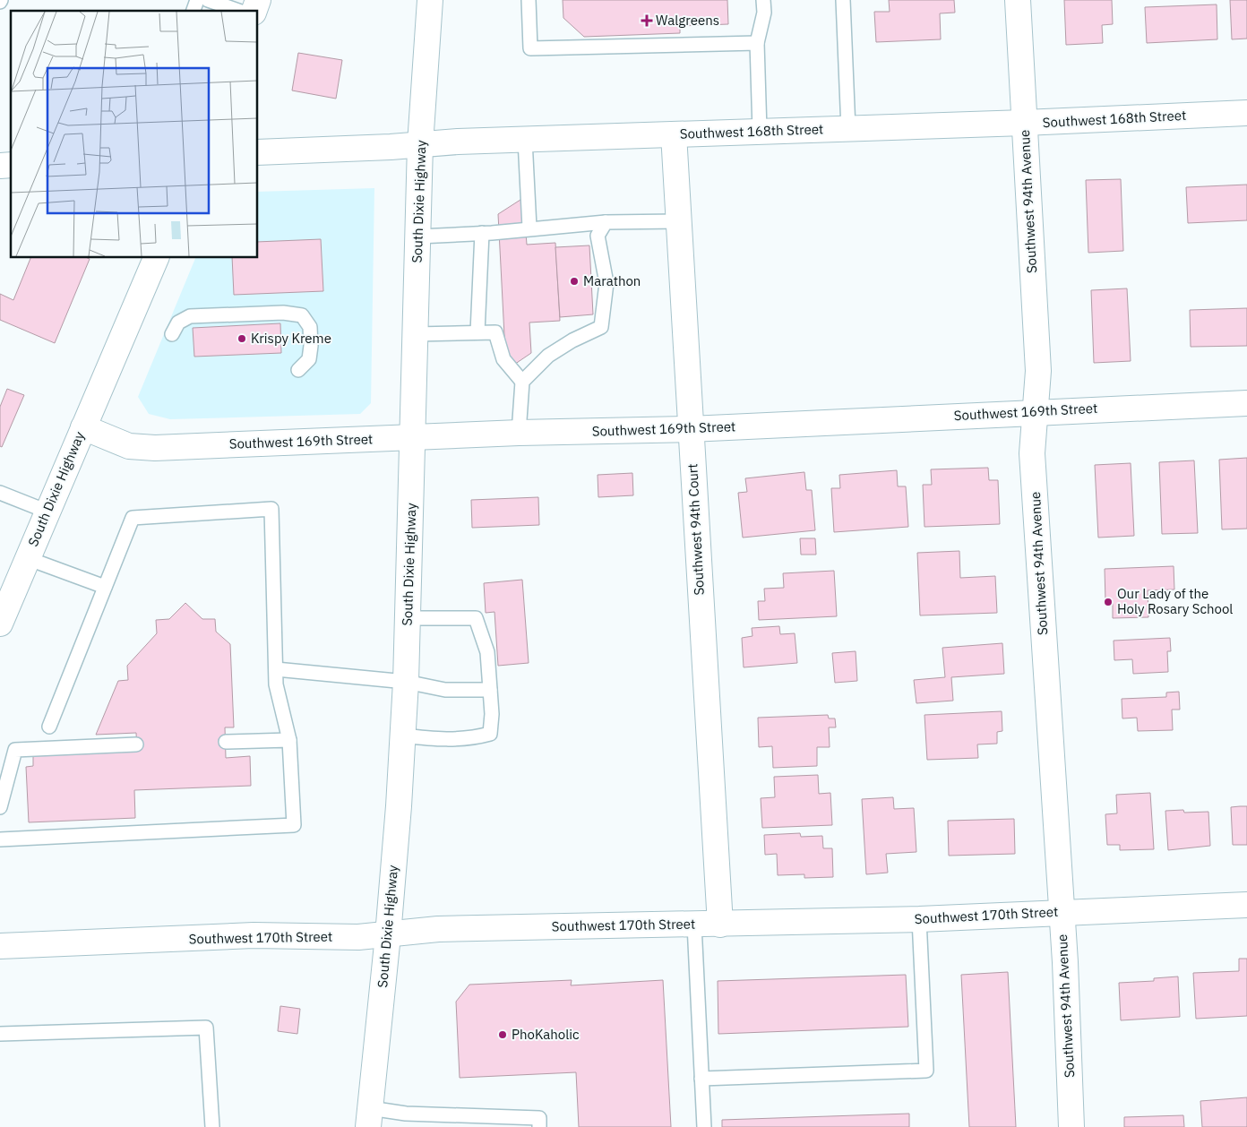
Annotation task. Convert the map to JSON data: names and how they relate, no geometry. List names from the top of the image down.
{
  "streets": {
    "main road": [
      "Southwest 168th Street",
      "South Dixie Highway",
      "Southwest 94th Avenue",
      "Southwest 169th Street",
      "Southwest 94th Court",
      "Southwest 170th Street"
    ]
  },
  "crossings": [
    ["Southwest 168th Street", "South Dixie Highway"],
    ["Southwest 168th Street", "Southwest 94th Avenue"],
    ["Southwest 168th Street", "Southwest 94th Court"],
    ["South Dixie Highway", "Southwest 169th Street"],
    ["South Dixie Highway", "Southwest 170th Street"],
    ["Southwest 94th Avenue", "Southwest 169th Street"],
    ["Southwest 94th Avenue", "Southwest 170th Street"],
    ["Southwest 169th Street", "Southwest 94th Court"],
    ["Southwest 94th Court", "Southwest 170th Street"]
  ],
  "places": {
    "health": ["Walgreens"],
    "other": [
      "Marathon",
      "Krispy Kreme",
      "Our Lady of the Holy Rosary School",
      "PhoKaholic"
    ]
  }
}
